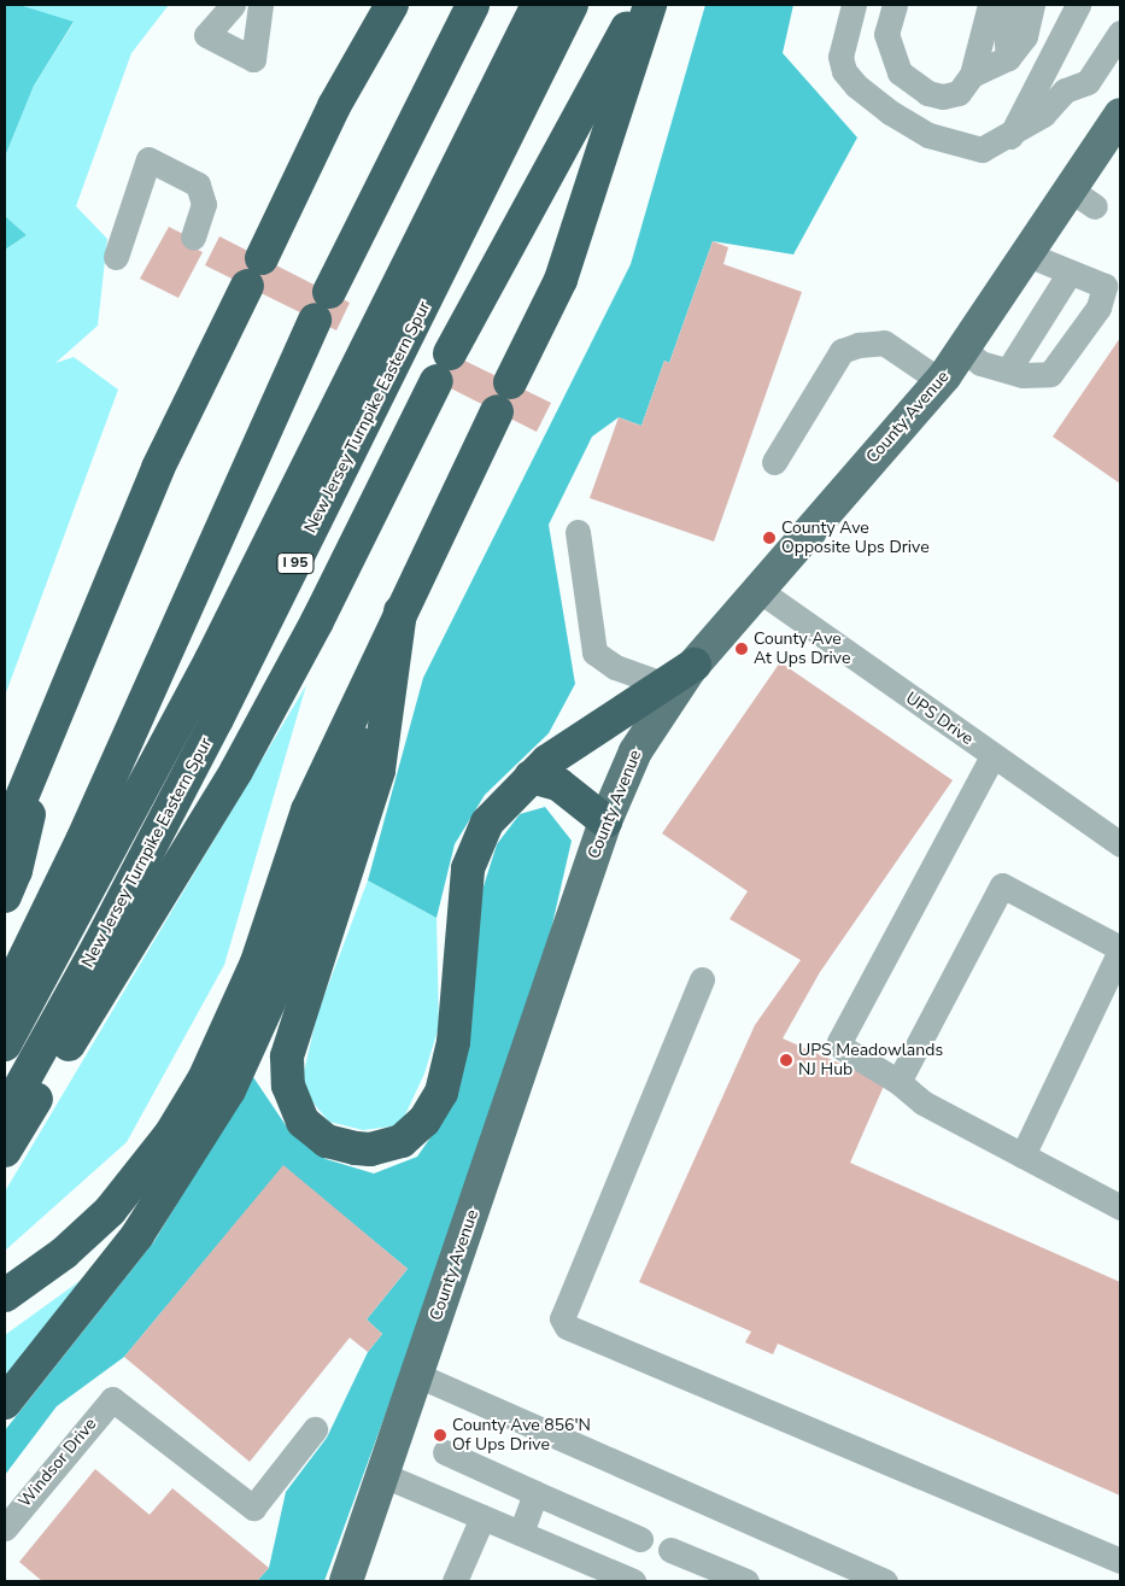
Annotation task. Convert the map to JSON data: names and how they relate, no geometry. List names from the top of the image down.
{
  "streets": {
    "highway": ["New Jersey Turnpike Eastern Spur", "I 95"],
    "main road": ["County Avenue"],
    "street": ["UPS Drive", "Windsor Drive"]
  },
  "crossings": [
    ["County Avenue", "UPS Drive"]
  ],
  "places": [
    "County Ave Opposite Ups Drive",
    "County Ave At Ups Drive",
    "UPS Meadowlands NJ Hub",
    "County Ave 856'N Of Ups Drive"
  ]
}
